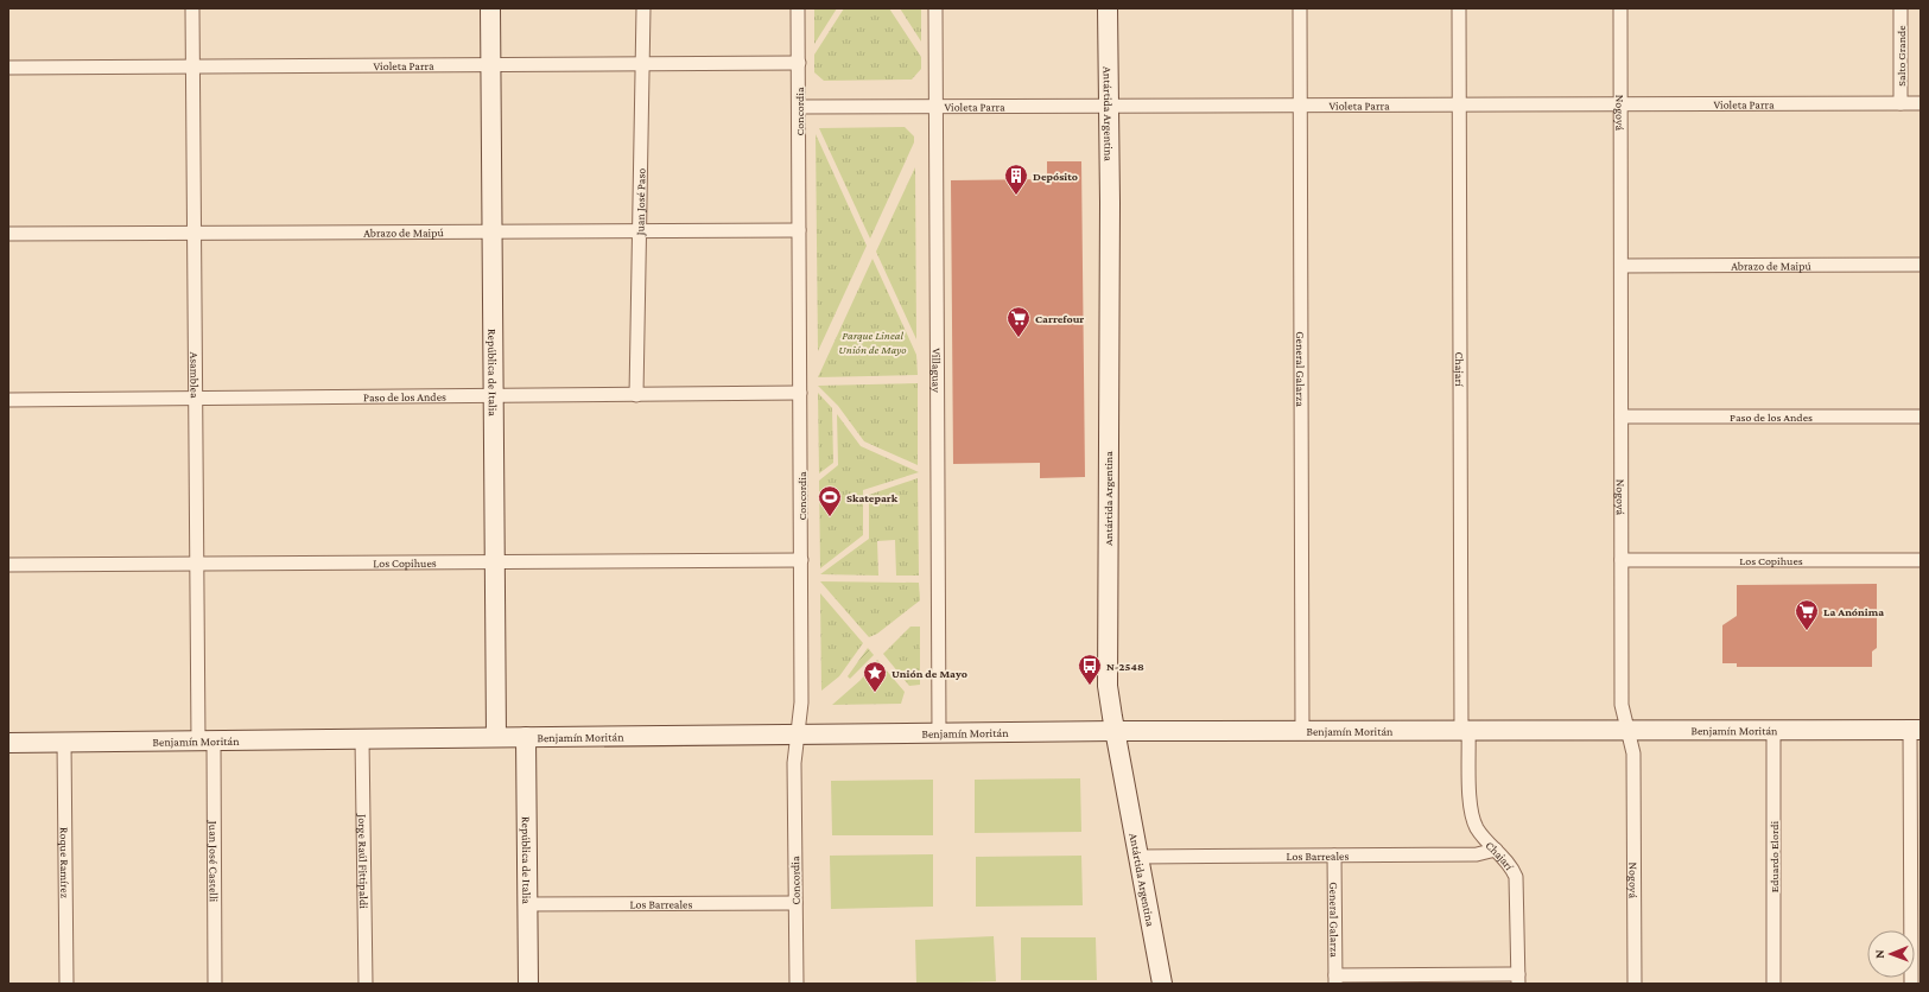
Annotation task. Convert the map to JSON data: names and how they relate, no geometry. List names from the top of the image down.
{
  "streets": {
    "street": [
      "Salto Grande",
      "Violeta Parra",
      "Concordia",
      "Nogoyá",
      "Antártida Argentina",
      "Juan José Paso",
      "Abrazo de Maipú",
      "General Galarza",
      "Chajarí",
      "Villaguay",
      "República de Italia",
      "Asamblea",
      "Paso de los Andes",
      "Los Copihues",
      "Benjamín Moritán",
      "Los Barreales",
      "Eduardo Elordi",
      "Juan José Castelli",
      "Jorge Raúl Fittipaldi",
      "Roque Ramírez"
    ]
  },
  "crossings": [
    ["Salto Grande", "Violeta Parra"],
    ["Violeta Parra", "Concordia"],
    ["Violeta Parra", "Nogoyá"],
    ["Violeta Parra", "Antártida Argentina"],
    ["Violeta Parra", "Juan José Paso"],
    ["Violeta Parra", "General Galarza"],
    ["Violeta Parra", "Chajarí"],
    ["Violeta Parra", "Villaguay"],
    ["Violeta Parra", "República de Italia"],
    ["Violeta Parra", "Asamblea"],
    ["Concordia", "Abrazo de Maipú"],
    ["Concordia", "Paso de los Andes"],
    ["Concordia", "Los Copihues"],
    ["Concordia", "Benjamín Moritán"],
    ["Concordia", "Los Barreales"],
    ["Nogoyá", "Abrazo de Maipú"],
    ["Nogoyá", "Paso de los Andes"],
    ["Nogoyá", "Los Copihues"],
    ["Nogoyá", "Benjamín Moritán"],
    ["Antártida Argentina", "Benjamín Moritán"],
    ["Antártida Argentina", "Los Barreales"],
    ["Juan José Paso", "Abrazo de Maipú"],
    ["Juan José Paso", "Paso de los Andes"],
    ["Abrazo de Maipú", "República de Italia"],
    ["Abrazo de Maipú", "Asamblea"],
    ["General Galarza", "Benjamín Moritán"],
    ["General Galarza", "Los Barreales"],
    ["Chajarí", "Benjamín Moritán"],
    ["Chajarí", "Los Barreales"],
    ["Villaguay", "Benjamín Moritán"],
    ["República de Italia", "Paso de los Andes"],
    ["República de Italia", "Los Copihues"],
    ["República de Italia", "Benjamín Moritán"],
    ["República de Italia", "Los Barreales"],
    ["Asamblea", "Paso de los Andes"],
    ["Asamblea", "Los Copihues"],
    ["Asamblea", "Benjamín Moritán"],
    ["Asamblea", "Juan José Castelli"],
    ["Benjamín Moritán", "Eduardo Elordi"],
    ["Benjamín Moritán", "Juan José Castelli"],
    ["Benjamín Moritán", "Jorge Raúl Fittipaldi"],
    ["Benjamín Moritán", "Roque Ramírez"]
  ],
  "parks": ["Parque Lineal Unión de Mayo"],
  "places": {
    "building": ["Depósito"],
    "supermarket": ["Carrefour", "La Anónima"],
    "sports": ["Skatepark"],
    "bus stop": ["N-2548"],
    "place": ["Unión de Mayo"]
  },
  "north": "left"
}
